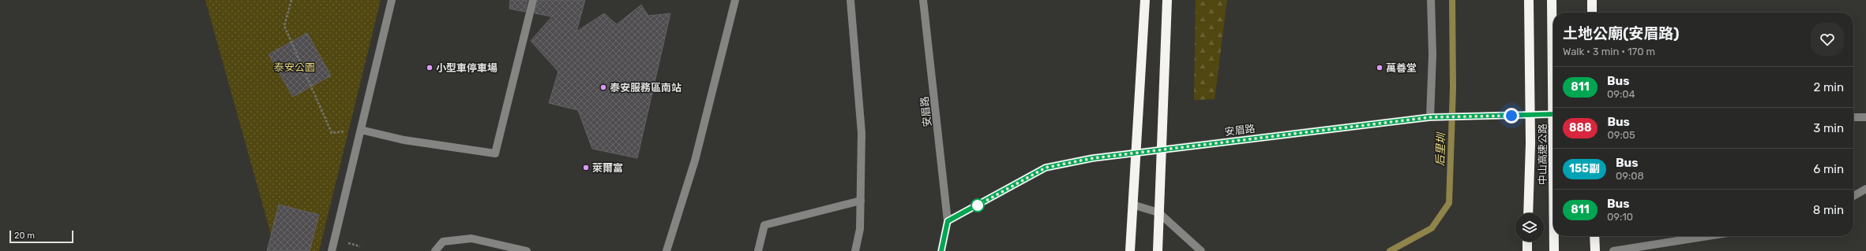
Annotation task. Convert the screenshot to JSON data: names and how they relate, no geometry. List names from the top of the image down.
{
  "streets": {
    "highway": ["中山高速公路"],
    "street": ["安眉路"]
  },
  "water": ["后里圳"],
  "parks": ["泰安公園"],
  "places": [
    "小型車停車場",
    "萬善堂",
    "泰安服務區南站",
    "萊爾富"
  ],
  "lines": ["bus line 811"],
  "scale_bar": "20 m",
  "page": {
    "heading": ["土地公廟(安眉路)", "Walk · 3 min · 170 m"],
    "list": [
      {
        "mark": "811",
        "name": "Bus",
        "note": "09:04",
        "value": "2 min"
      },
      {
        "mark": "888",
        "name": "Bus",
        "note": "09:05",
        "value": "3 min"
      },
      {
        "mark": "155副",
        "name": "Bus",
        "note": "09:08",
        "value": "6 min"
      },
      {
        "mark": "811",
        "name": "Bus",
        "note": "09:10",
        "value": "8 min"
      }
    ],
    "scale": "20 m"
  }
}
